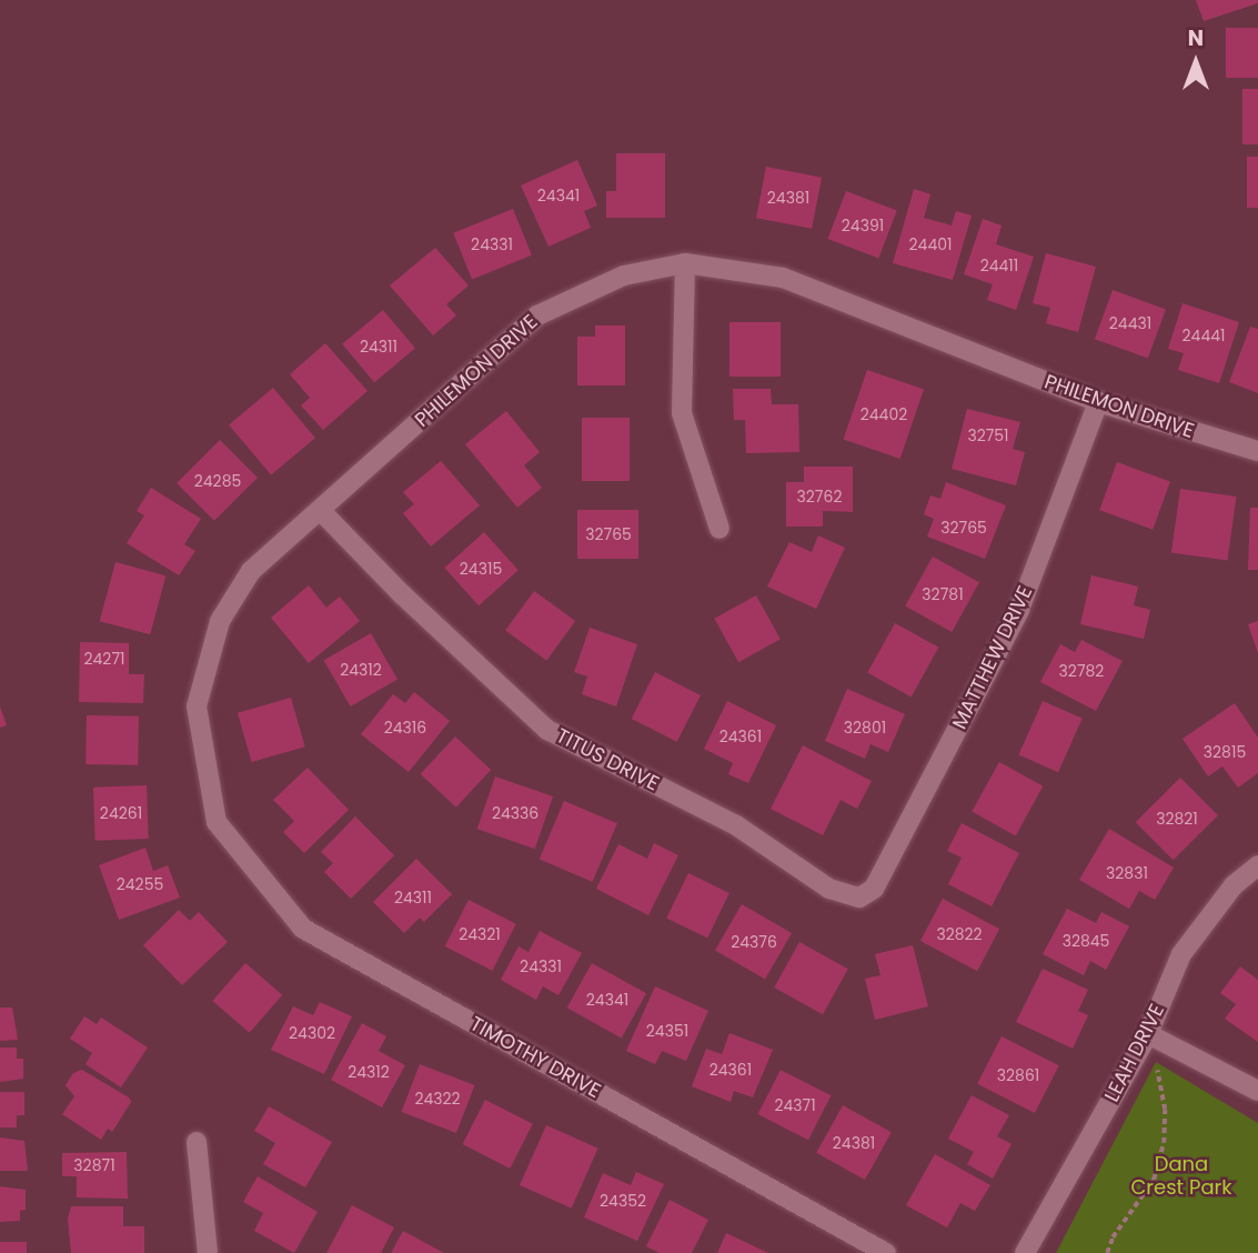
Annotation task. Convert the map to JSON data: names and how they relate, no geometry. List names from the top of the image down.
{
  "streets": {
    "street": [
      "PHILEMON DRIVE",
      "MATTHEW DRIVE",
      "TITUS DRIVE",
      "LEAH DRIVE",
      "TIMOTHY DRIVE"
    ]
  },
  "crossings": [
    ["PHILEMON DRIVE", "MATTHEW DRIVE"],
    ["PHILEMON DRIVE", "TITUS DRIVE"],
    ["PHILEMON DRIVE", "TIMOTHY DRIVE"],
    ["MATTHEW DRIVE", "TITUS DRIVE"]
  ],
  "parks": ["Dana Crest Park"],
  "house_numbers": [
    "24341",
    "24381",
    "24391",
    "24331",
    "24401",
    "24411",
    "24431",
    "24441",
    "24311",
    "24402",
    "32751",
    "24285",
    "32762",
    "32765",
    "32765",
    "24315",
    "32781",
    "24271",
    "24312",
    "32782",
    "24316",
    "32801",
    "24361",
    "32815",
    "24261",
    "24336",
    "32821",
    "32831",
    "24255",
    "24311",
    "24321",
    "32822",
    "32845",
    "24376",
    "24331",
    "24341",
    "24351",
    "24302",
    "24361",
    "24312",
    "32861",
    "24322",
    "24371",
    "24381",
    "32871",
    "24352"
  ],
  "north": "top"
}
